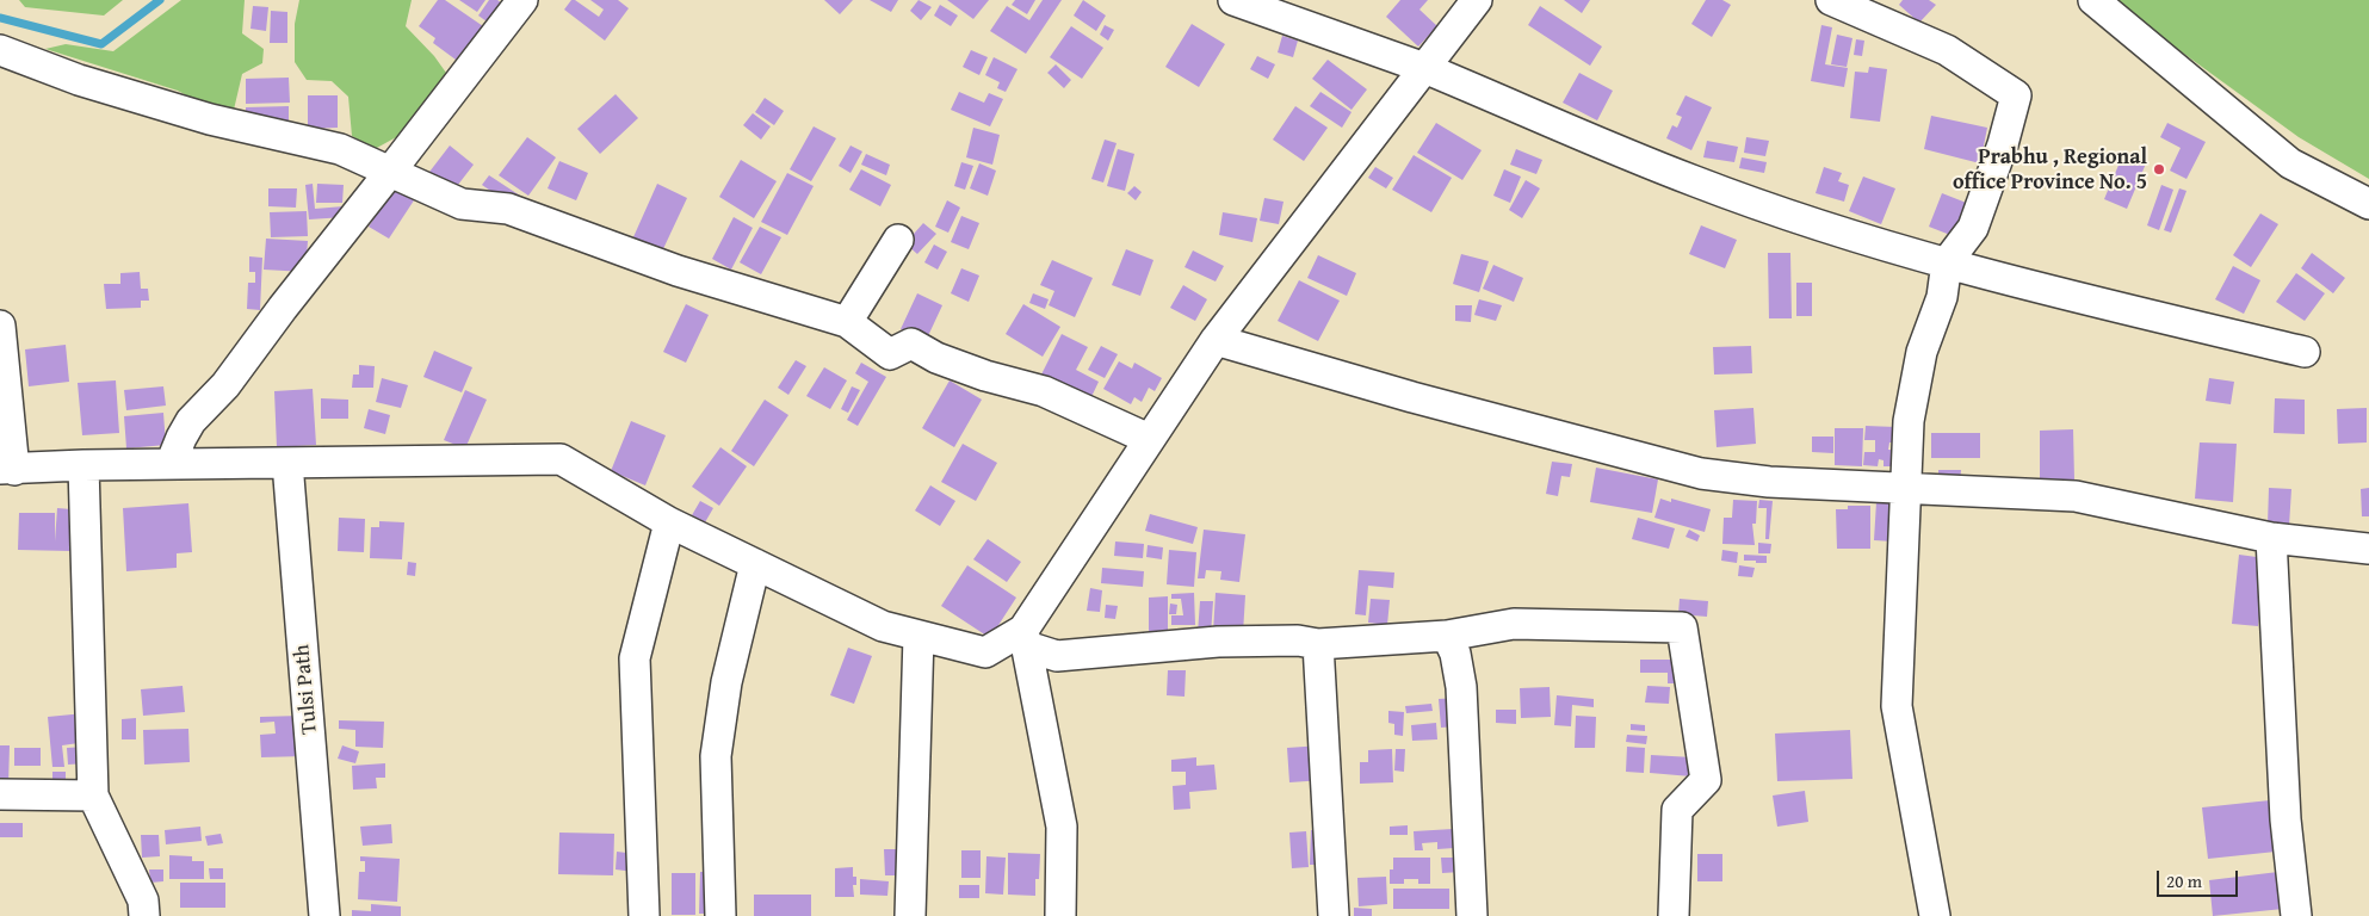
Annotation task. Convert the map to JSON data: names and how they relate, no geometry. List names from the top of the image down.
{
  "streets": {
    "street": ["Tulsi Path"]
  },
  "places": ["Prabhu , Regional office Province No. 5"],
  "scale_bar": "20 m"
}
